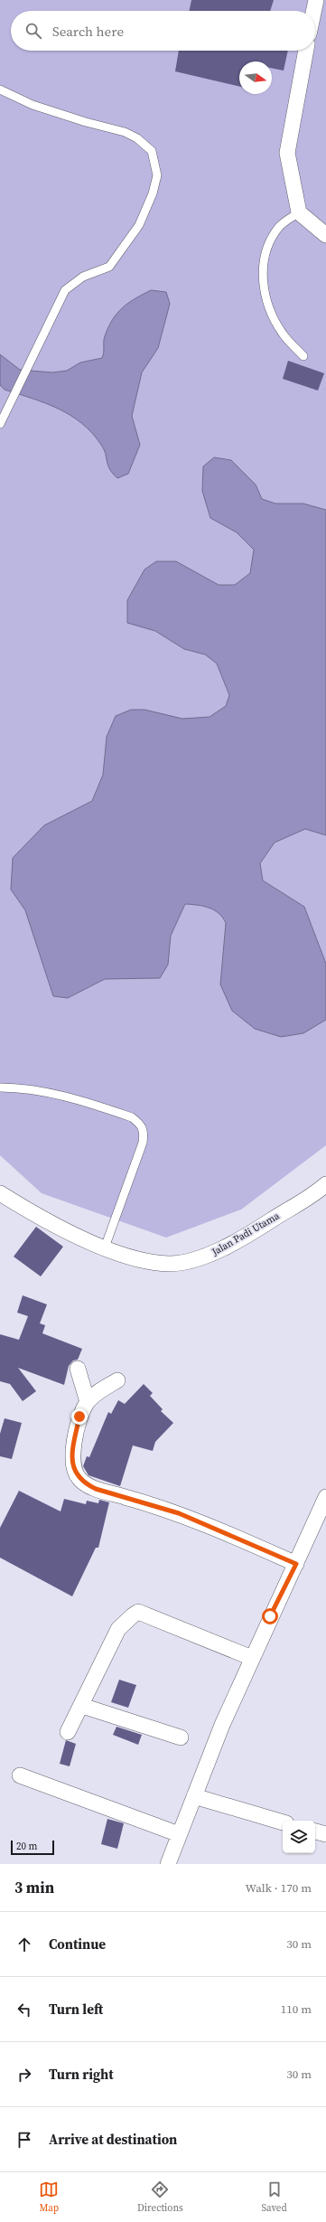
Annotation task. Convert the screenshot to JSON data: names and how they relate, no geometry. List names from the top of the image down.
{
  "streets": {
    "street": ["Jalan Padi Utama"]
  },
  "scale_bar": "20 m",
  "north": "right",
  "page": {
    "search": "Search here",
    "scale": "20 m",
    "heading": ["3 min", "Walk · 170 m"],
    "list": [
      ["Continue", "30 m"],
      ["Turn left", "110 m"],
      ["Turn right", "30 m"],
      "Arrive at destination"
    ],
    "nav": ["Map", "Directions", "Saved"]
  }
}
